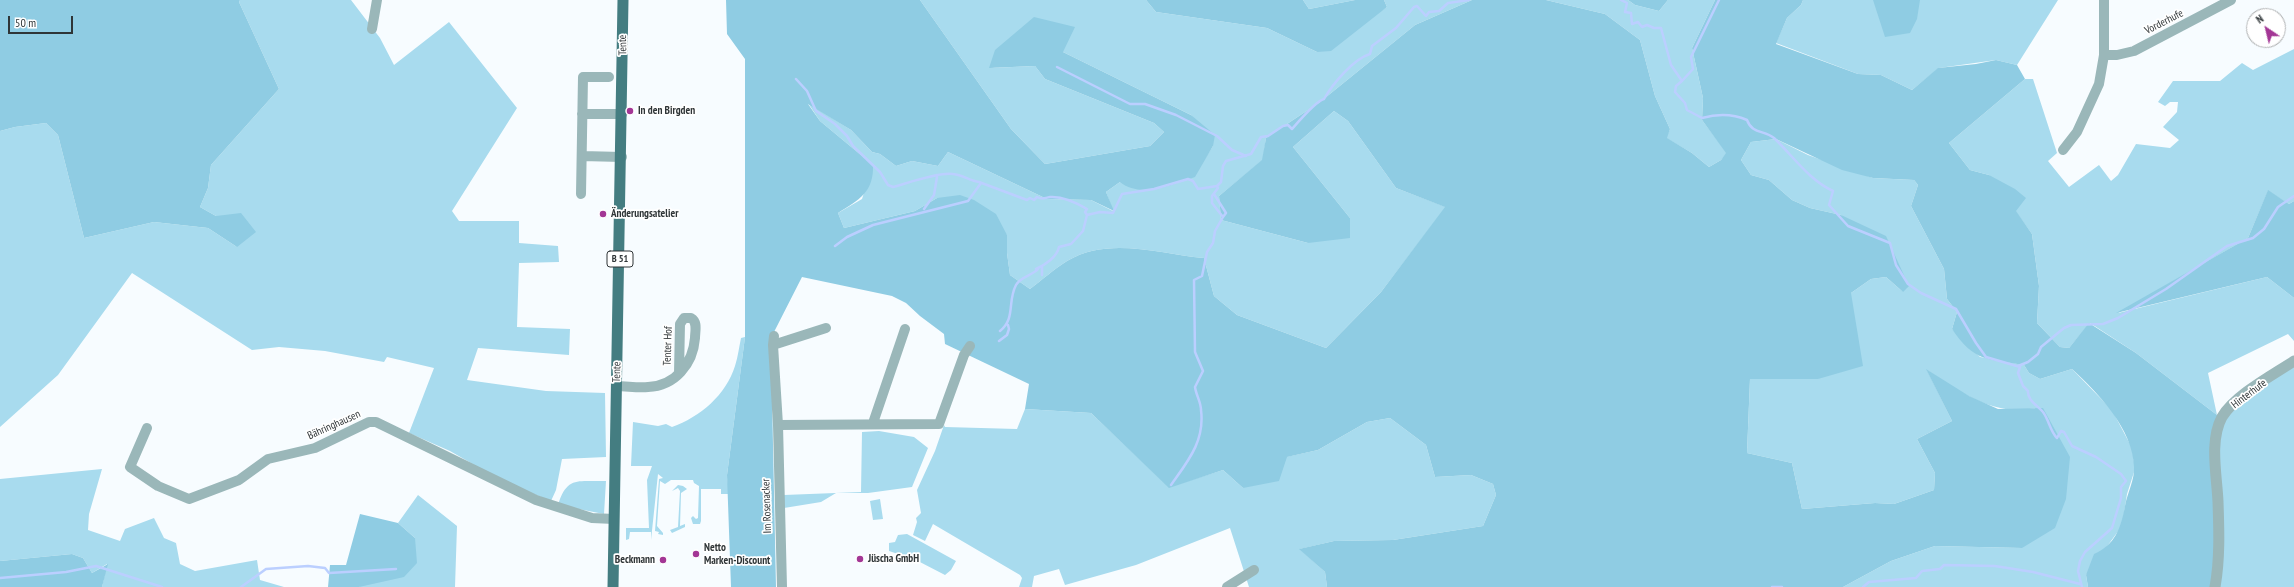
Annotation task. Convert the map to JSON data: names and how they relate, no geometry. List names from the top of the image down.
{
  "streets": {
    "main road": ["Tente", "B 51"],
    "street": [
      "Vorderhufe",
      "Tenter Hof",
      "Hinterhufe",
      "Bähringhausen",
      "Im Rosenacker"
    ]
  },
  "crossings": [
    ["Tente", "Tenter Hof"],
    ["Tente", "Bähringhausen"]
  ],
  "places": [
    "In den Birgden",
    "Änderungsatelier",
    "Netto Marken-Discount",
    "Jüscha GmbH",
    "Beckmann"
  ],
  "scale_bar": "50 m",
  "north": "top left"
}
